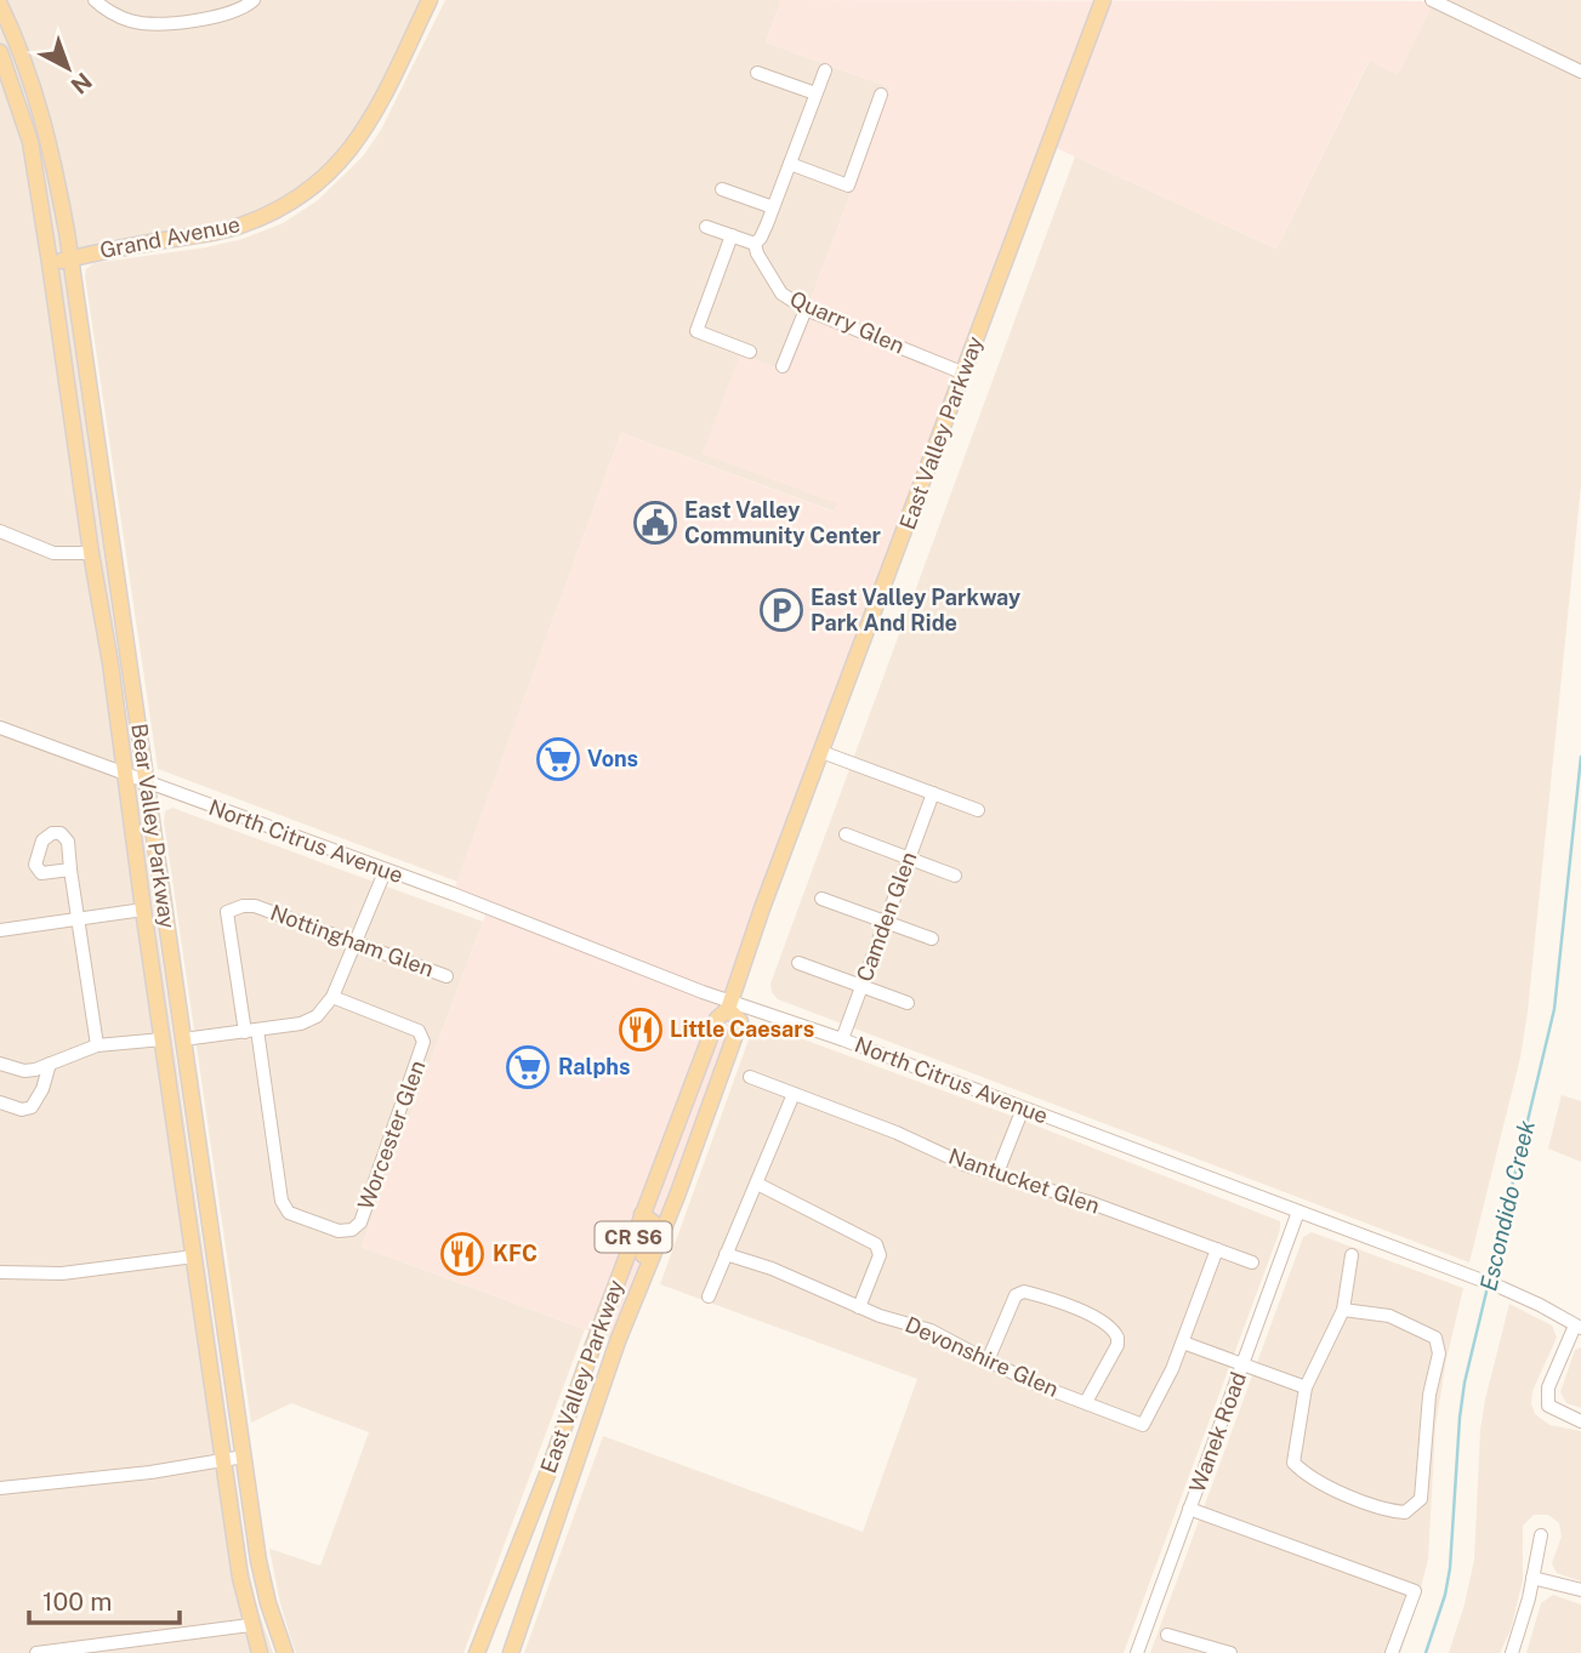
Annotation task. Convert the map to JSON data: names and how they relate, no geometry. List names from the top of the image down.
{
  "streets": {
    "main road": [
      "Grand Avenue",
      "East Valley Parkway",
      "Bear Valley Parkway",
      "CR S6"
    ],
    "street": [
      "Quarry Glen",
      "North Citrus Avenue",
      "Camden Glen",
      "Nottingham Glen",
      "Worcester Glen",
      "Nantucket Glen",
      "Devonshire Glen",
      "Wanek Road"
    ]
  },
  "crossings": [
    ["Grand Avenue", "Bear Valley Parkway"],
    ["Quarry Glen", "East Valley Parkway"],
    ["East Valley Parkway", "North Citrus Avenue"],
    ["Bear Valley Parkway", "North Citrus Avenue"],
    ["North Citrus Avenue", "Camden Glen"],
    ["North Citrus Avenue", "Wanek Road"],
    ["Nottingham Glen", "Worcester Glen"]
  ],
  "water": ["Escondido Creek"],
  "places": {
    "public building": ["East Valley Community Center"],
    "parking": ["East Valley Parkway Park And Ride"],
    "supermarket": ["Vons", "Ralphs"],
    "restaurant": ["Little Caesars", "KFC"]
  },
  "scale_bar": "100 m",
  "north": "bottom right"
}
